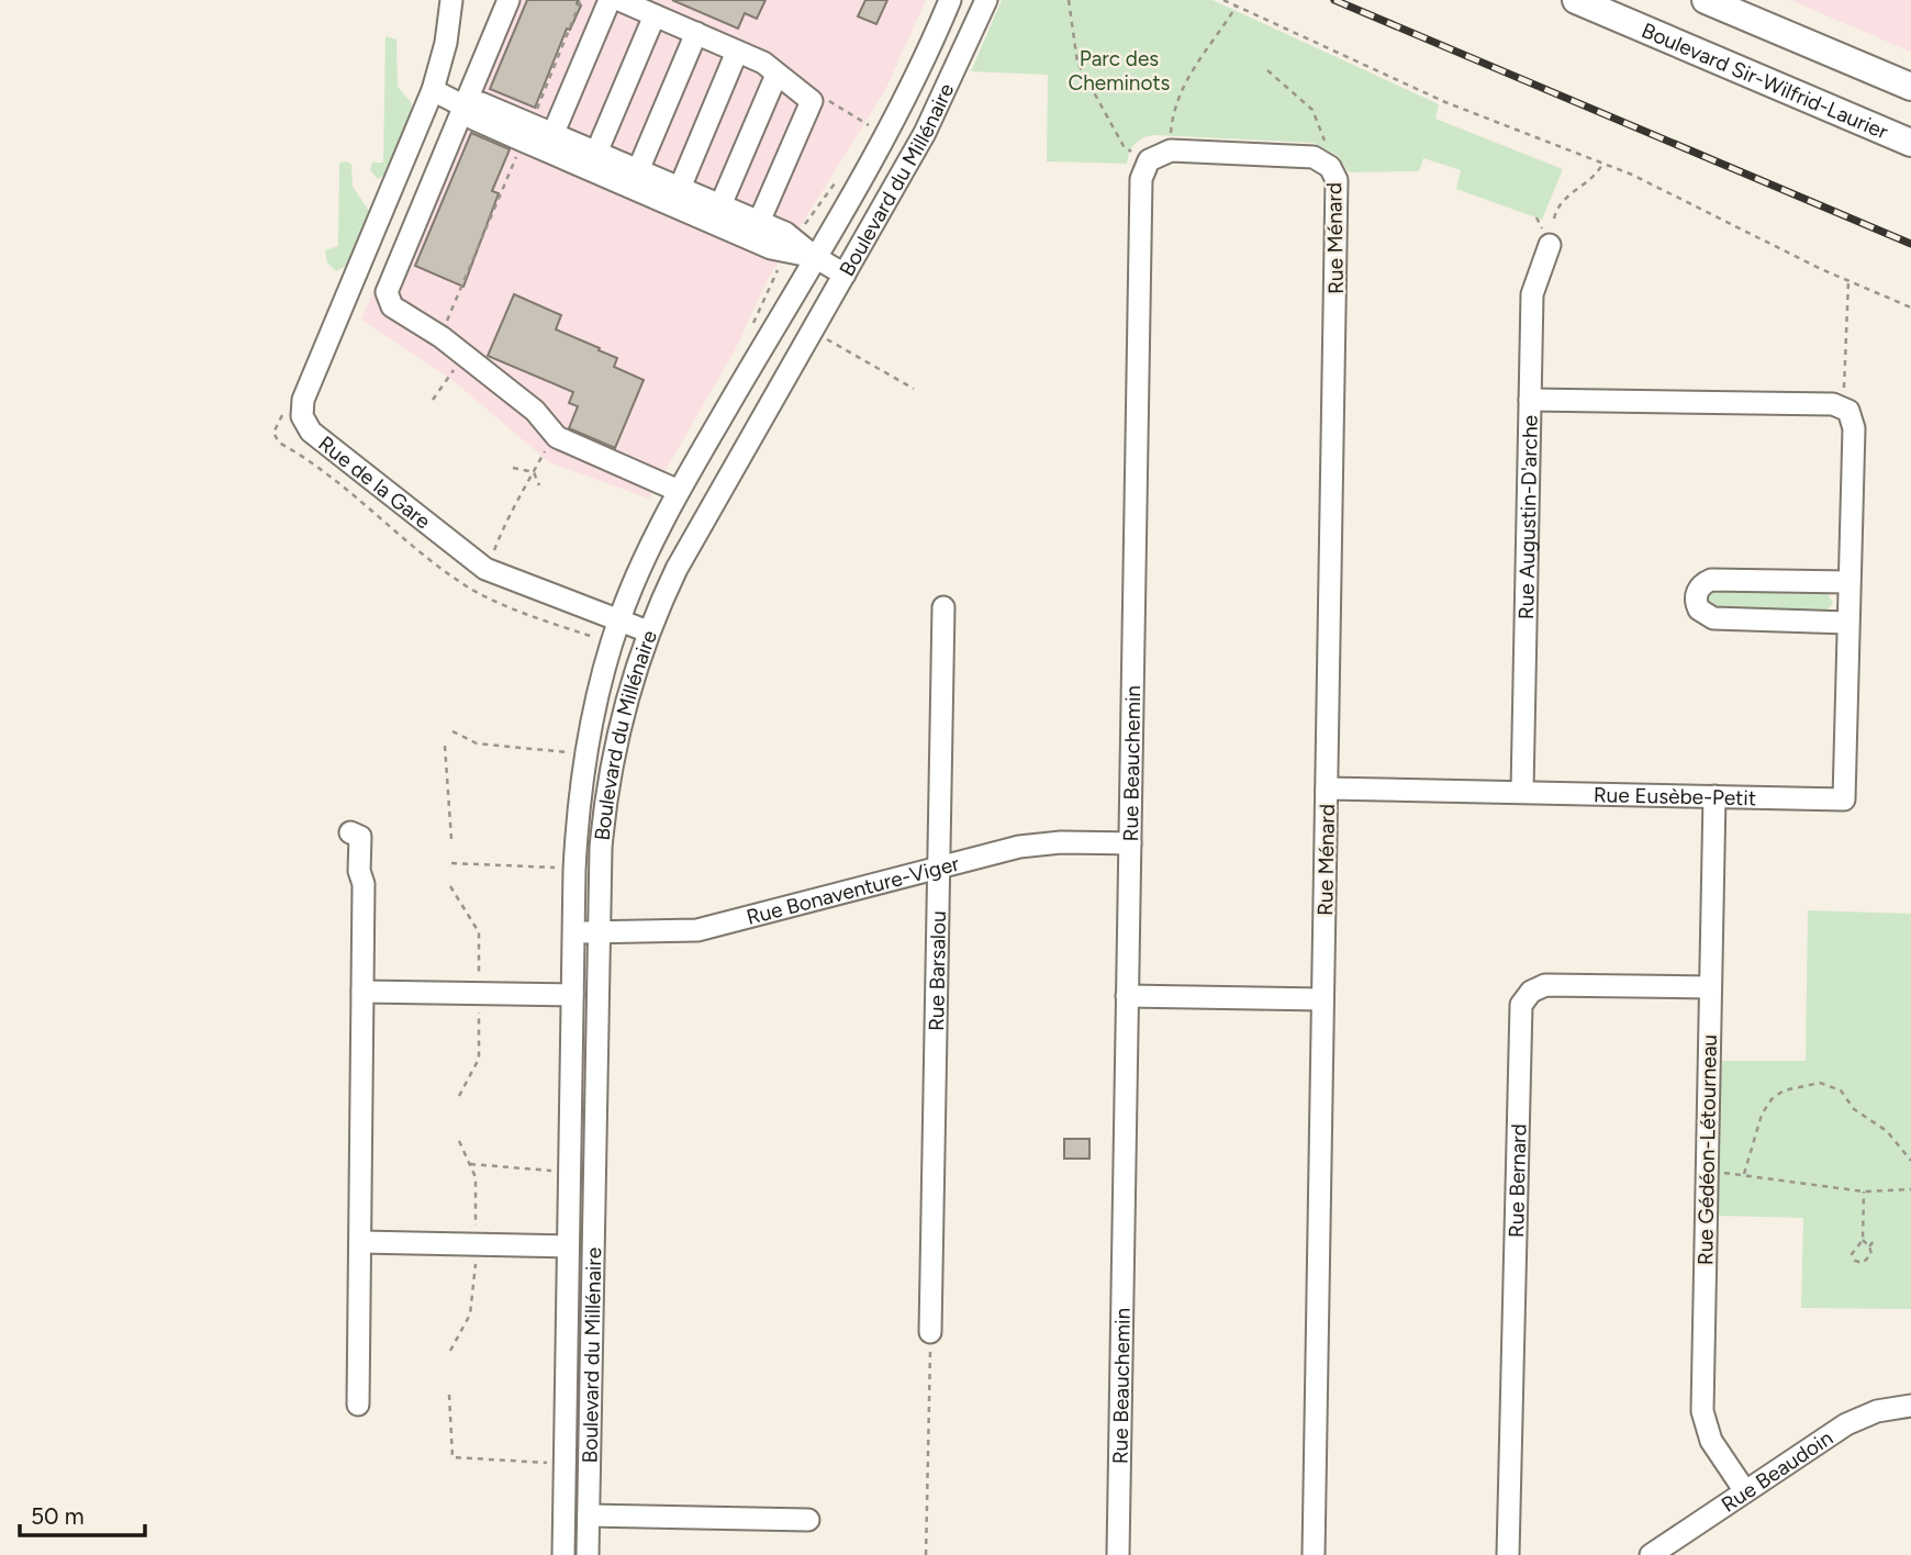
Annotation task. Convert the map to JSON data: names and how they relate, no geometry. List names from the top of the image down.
{
  "streets": {
    "main road": ["Boulevard Sir-Wilfrid-Laurier"],
    "street": [
      "Boulevard du Millénaire",
      "Rue Ménard",
      "Rue de la Gare",
      "Rue Augustin-D'arche",
      "Rue Beauchemin",
      "Rue Eusèbe-Petit",
      "Rue Bonaventure-Viger",
      "Rue Barsalou",
      "Rue Gédéon-Létourneau",
      "Rue Bernard",
      "Rue Beaudoin"
    ]
  },
  "crossings": [
    ["Boulevard du Millénaire", "Rue de la Gare"],
    ["Boulevard du Millénaire", "Rue Bonaventure-Viger"],
    ["Rue Ménard", "Rue Beauchemin"],
    ["Rue Ménard", "Rue Eusèbe-Petit"],
    ["Rue Augustin-D'arche", "Rue Eusèbe-Petit"],
    ["Rue Beauchemin", "Rue Bonaventure-Viger"],
    ["Rue Eusèbe-Petit", "Rue Gédéon-Létourneau"],
    ["Rue Bonaventure-Viger", "Rue Barsalou"],
    ["Rue Gédéon-Létourneau", "Rue Bernard"],
    ["Rue Gédéon-Létourneau", "Rue Beaudoin"]
  ],
  "parks": ["Parc des Cheminots"],
  "scale_bar": "50 m"
}
